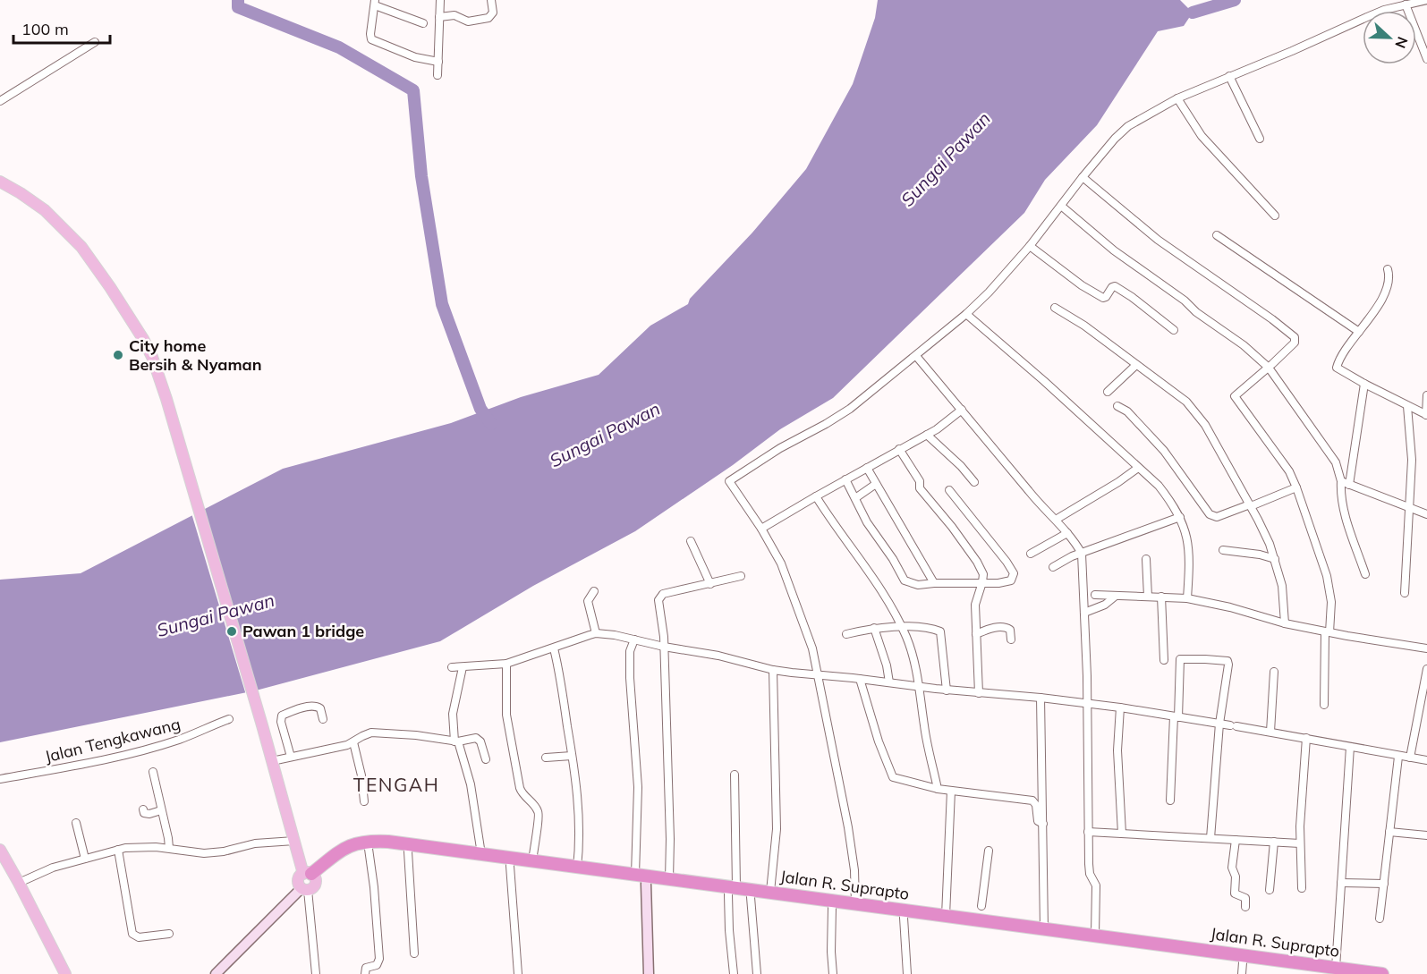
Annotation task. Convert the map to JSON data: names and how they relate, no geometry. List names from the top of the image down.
{
  "streets": {
    "highway": ["Jalan R. Suprapto"],
    "street": ["Jalan Tengkawang"]
  },
  "districts": ["TENGAH"],
  "water": ["Sungai Pawan"],
  "places": ["City home Bersih & Nyaman", "Pawan 1 bridge"],
  "scale_bar": "100 m",
  "north": "right"
}
